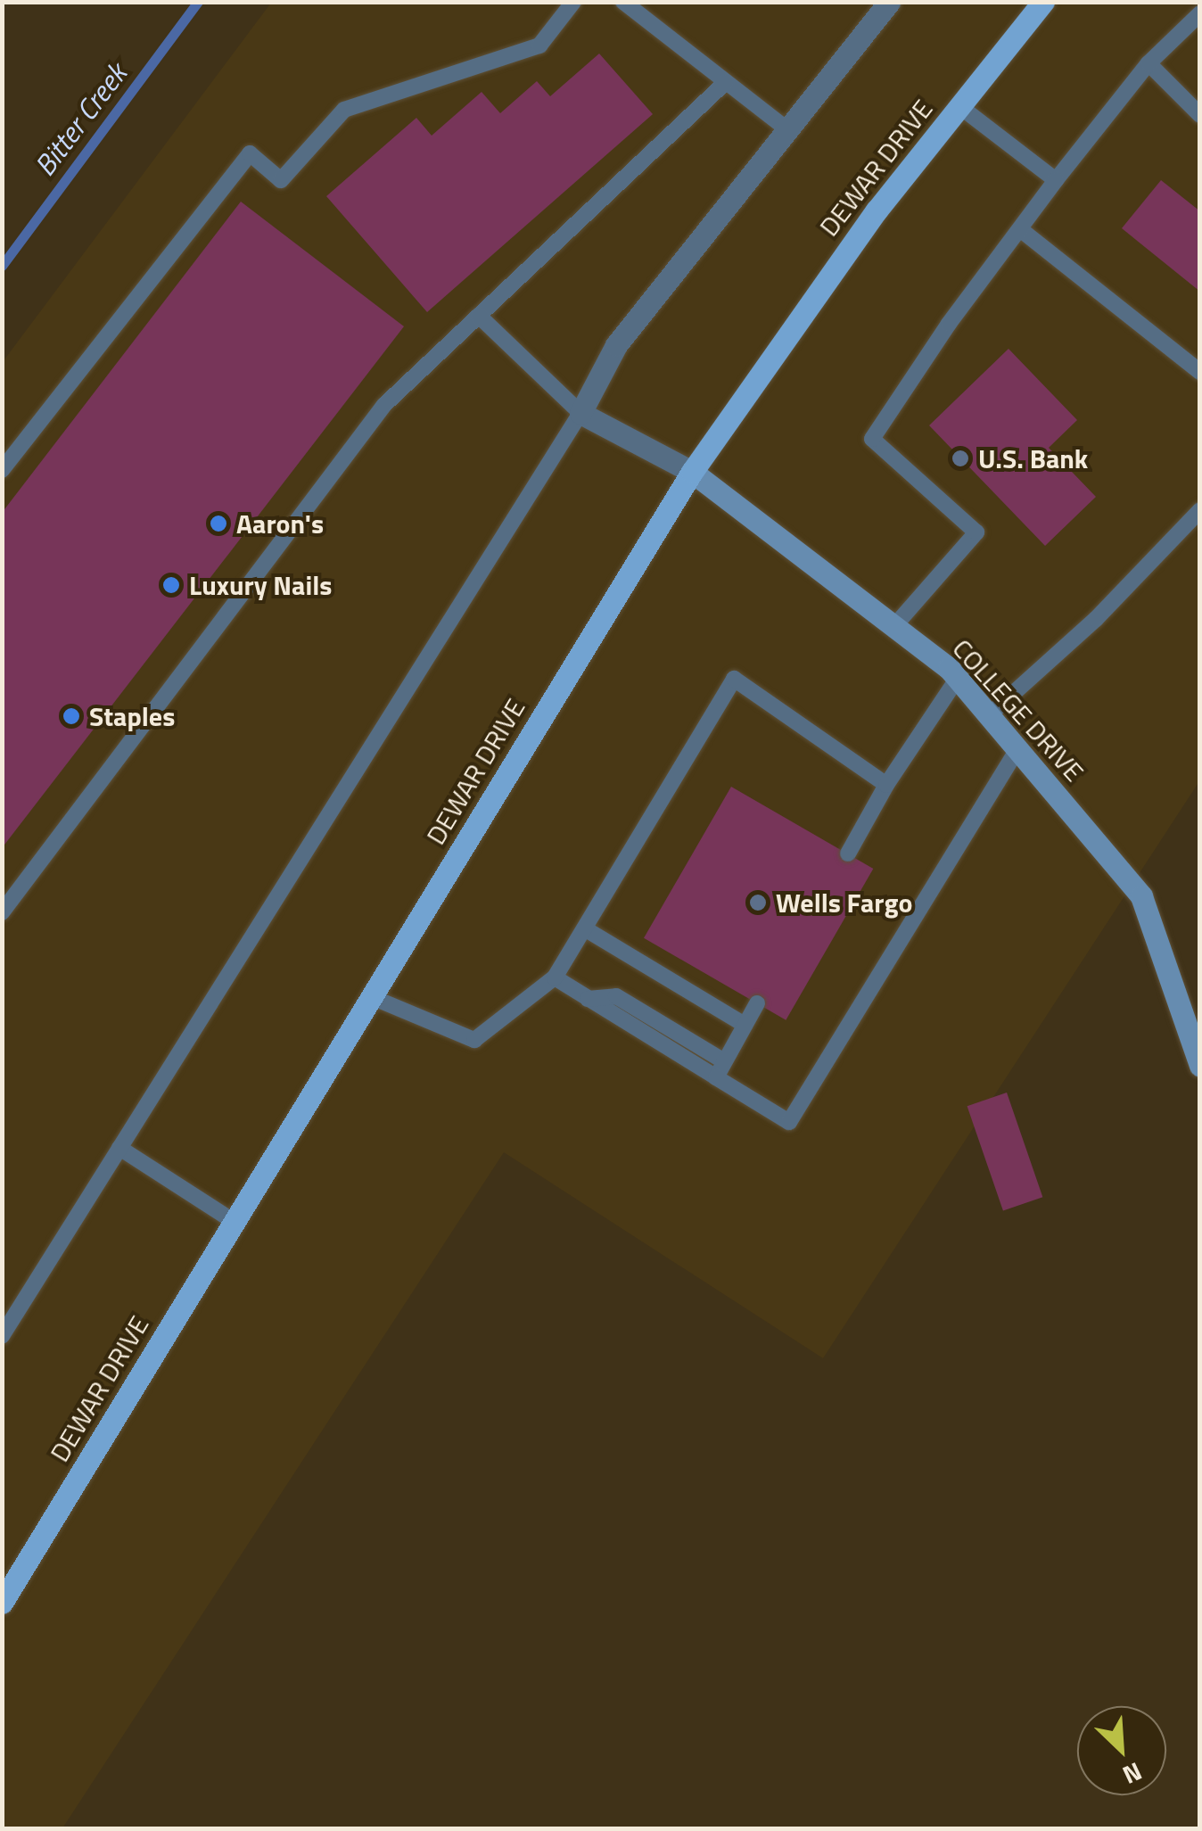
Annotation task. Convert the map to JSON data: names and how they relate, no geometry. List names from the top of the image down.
{
  "streets": {
    "main road": ["DEWAR DRIVE", "COLLEGE DRIVE"]
  },
  "crossings": [
    ["DEWAR DRIVE", "COLLEGE DRIVE"]
  ],
  "water": ["Bitter Creek"],
  "places": [
    "U.S. Bank",
    "Aaron's",
    "Luxury Nails",
    "Staples",
    "Wells Fargo"
  ],
  "north": "bottom right"
}
